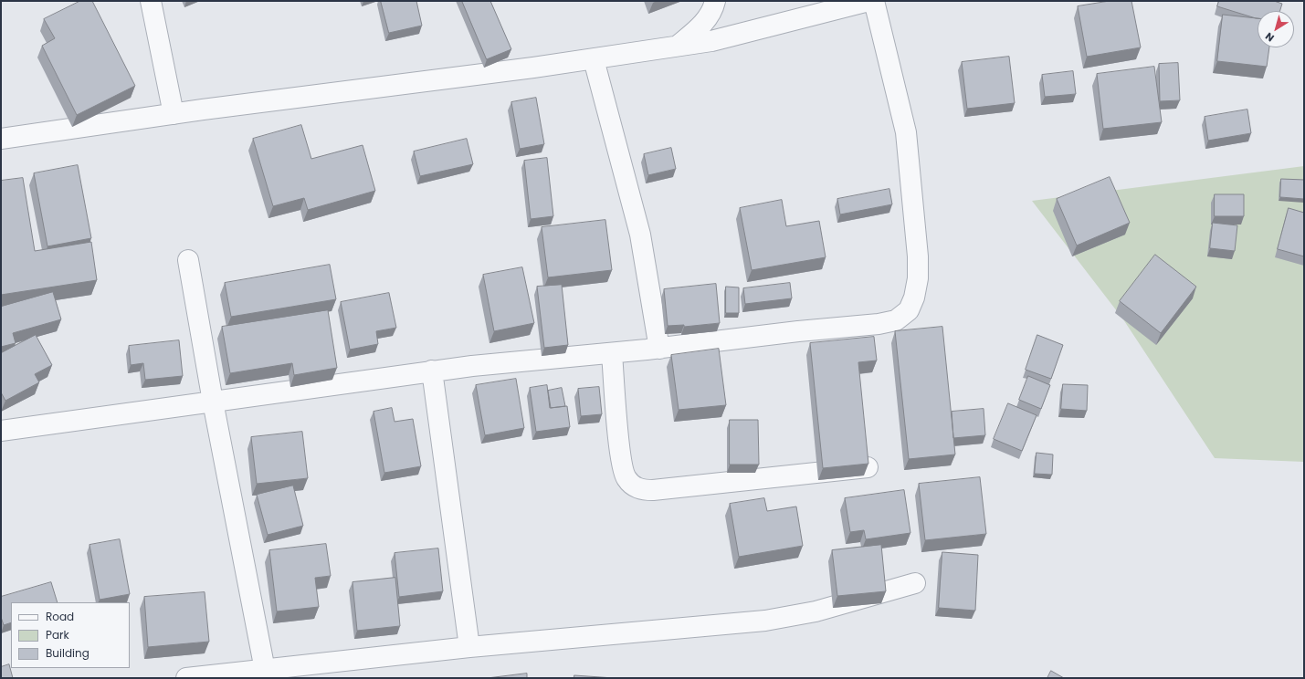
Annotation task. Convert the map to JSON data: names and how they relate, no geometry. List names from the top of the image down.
{
  "legend": ["Road", "Park", "Building"],
  "north": "bottom left"
}
